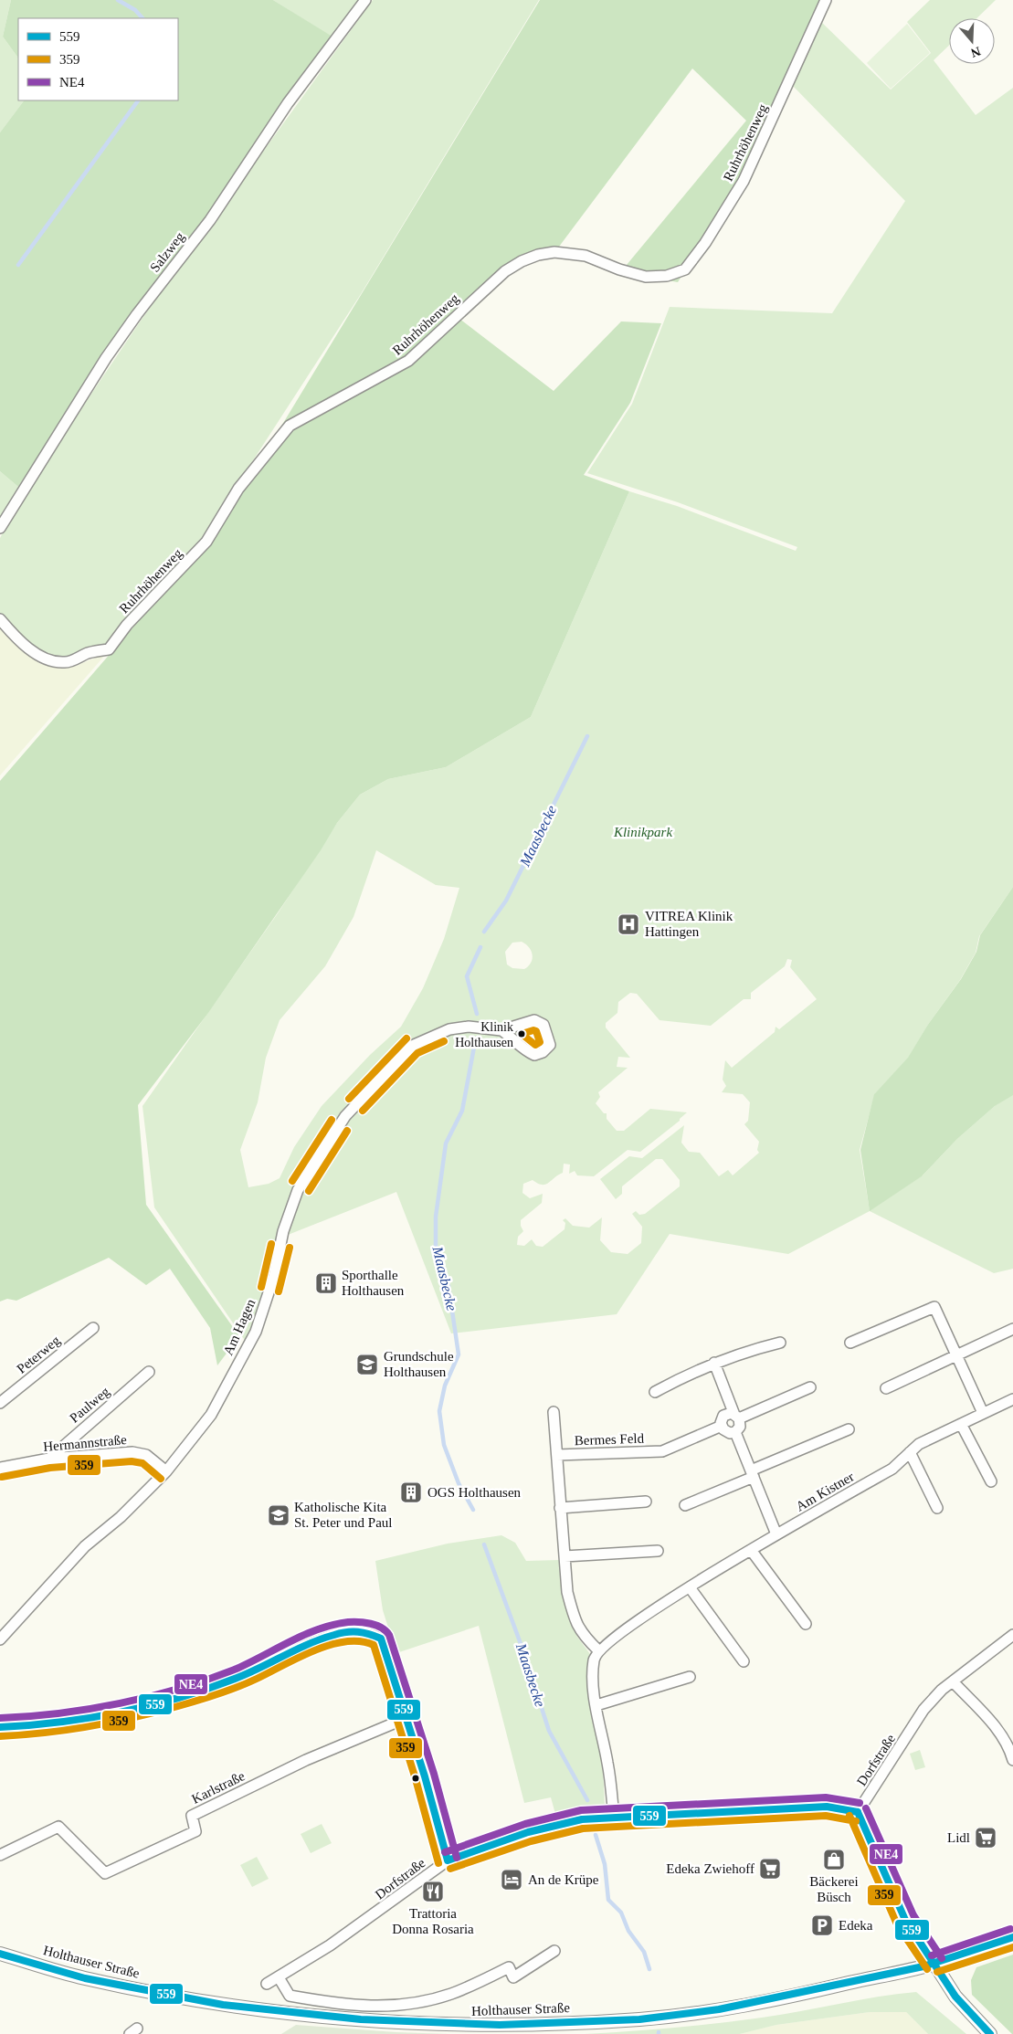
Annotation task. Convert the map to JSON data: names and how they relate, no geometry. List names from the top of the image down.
{
  "streets": {
    "street": [
      "Ruhrhöhenweg",
      "Salzweg",
      "Am Hagen",
      "Peterweg",
      "Paulweg",
      "Bermes Feld",
      "Hermannstraße",
      "Am Kistner",
      "Dorfstraße",
      "Karlstraße",
      "Holthauser Straße"
    ]
  },
  "crossings": [
    ["Am Hagen", "Hermannstraße"],
    ["Paulweg", "Hermannstraße"],
    ["Bermes Feld", "Am Kistner"]
  ],
  "water": ["Maasbecke"],
  "parks": ["Klinikpark"],
  "places": {
    "hospital": ["VITREA Klinik Hattingen"],
    "other": ["Klinik Holthausen"],
    "building": ["Sporthalle Holthausen", "OGS Holthausen"],
    "school or university": ["Grundschule Holthausen", "Katholische Kita St. Peter und Paul"],
    "supermarket": ["Lidl", "Edeka Zwiehoff"],
    "shop": ["Bäckerei Büsch"],
    "hotel": ["An de Krüpe"],
    "restaurant": ["Trattoria Donna Rosaria"],
    "parking": ["Edeka"]
  },
  "lines": ["transit line 359", "transit line NE4", "transit line 559"],
  "legend": ["559", "359", "NE4"],
  "north": "bottom"
}
